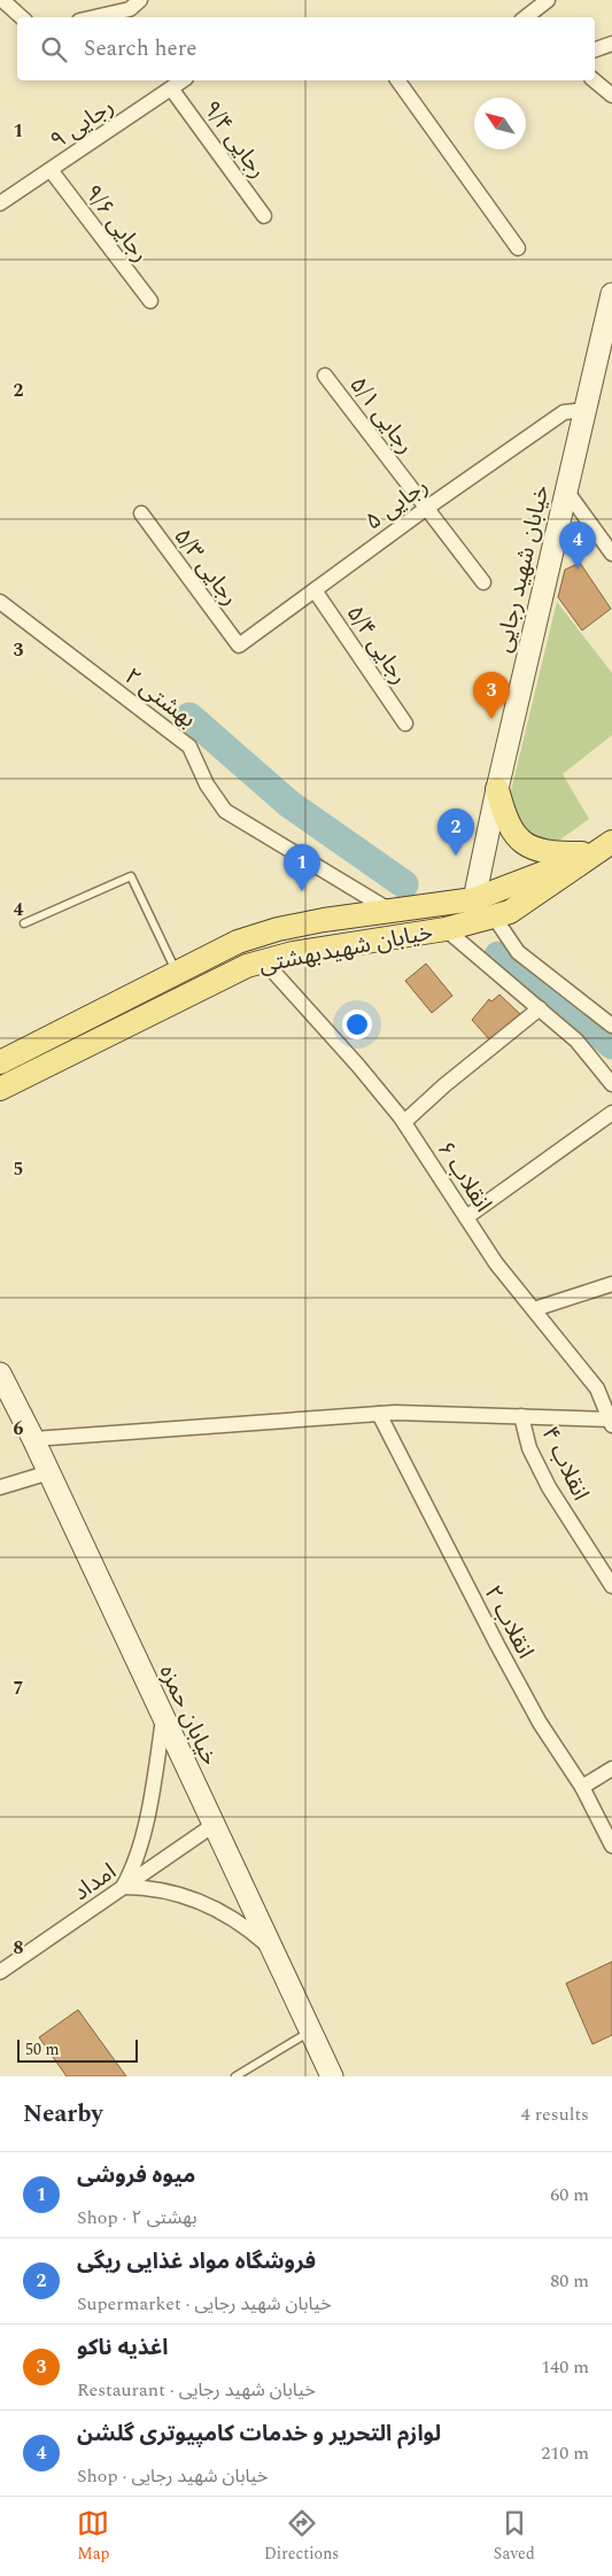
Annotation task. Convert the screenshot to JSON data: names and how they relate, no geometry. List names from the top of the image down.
{
  "streets": {
    "main road": ["خیابان شهید رجایی", "خیابان شهیدبهشتی", "خیابان حمزه"],
    "street": [
      "رجایی ۹",
      "رجایی ۹/۴",
      "رجایی ۹/۶",
      "رجایی ۵/۱",
      "رجایی ۵",
      "رجایی ۵/۳",
      "رجایی ۵/۴",
      "بهشتی ۲",
      "انقلاب ۶",
      "انقلاب ۴",
      "انقلاب ۲",
      "امداد"
    ]
  },
  "crossings": [
    ["رجایی ۹", "رجایی ۹/۴"],
    ["رجایی ۹", "رجایی ۹/۶"],
    ["رجایی ۵/۱", "رجایی ۵"],
    ["رجایی ۵", "رجایی ۵/۳"],
    ["رجایی ۵", "خیابان شهید رجایی"],
    ["رجایی ۵", "رجایی ۵/۴"],
    ["خیابان شهید رجایی", "خیابان شهیدبهشتی"],
    ["بهشتی ۲", "خیابان شهیدبهشتی"],
    ["خیابان شهیدبهشتی", "انقلاب ۶"],
    ["خیابان حمزه", "امداد"]
  ],
  "scale_bar": "50 m",
  "north": "top left",
  "page": {
    "search": "Search here",
    "pins": [
      "4",
      "3",
      "2",
      "1"
    ],
    "scale": "50 m",
    "heading": ["Nearby", "4 results"],
    "list": [
      {
        "mark": "1",
        "name": "میوه فروشی",
        "note": "Shop · بهشتی ۲",
        "value": "60 m"
      },
      {
        "mark": "2",
        "name": "فروشگاه مواد غذایی ریگی",
        "note": "Supermarket · خیابان شهید رجایی",
        "value": "80 m"
      },
      {
        "mark": "3",
        "name": "اغذیه ناکو",
        "note": "Restaurant · خیابان شهید رجایی",
        "value": "140 m"
      },
      {
        "mark": "4",
        "name": "لوازم التحریر و خدمات کامپیوتری گلشن",
        "note": "Shop · خیابان شهید رجایی",
        "value": "210 m"
      }
    ],
    "nav": ["Map", "Directions", "Saved"]
  },
  "grid": {
    "rows": [
      "1",
      "2",
      "3",
      "4",
      "5",
      "6",
      "7",
      "8"
    ]
  }
}
